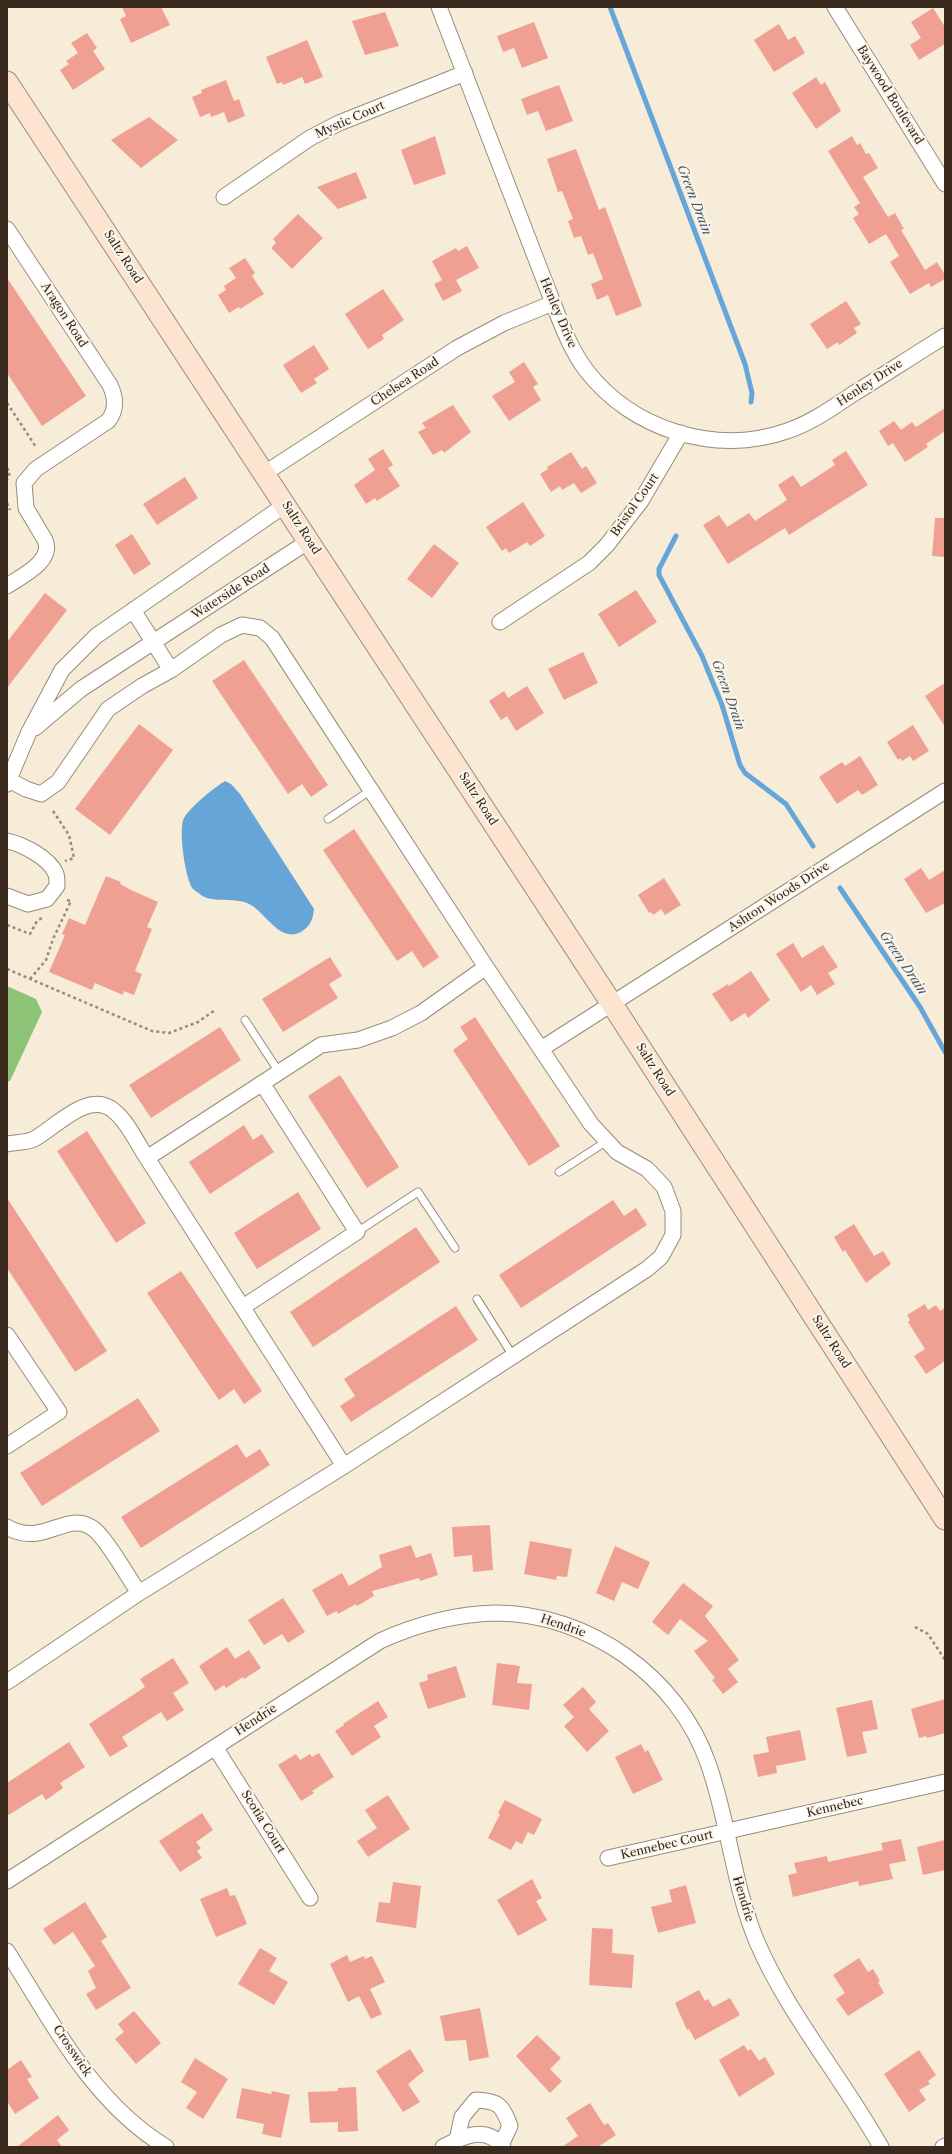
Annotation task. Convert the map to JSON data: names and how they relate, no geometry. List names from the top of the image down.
{
  "streets": {
    "street": [
      "Baywood Boulevard",
      "Mystic Court",
      "Saltz Road",
      "Henley Drive",
      "Aragon Road",
      "Chelsea Road",
      "Bristol Court",
      "Waterside Road",
      "Ashton Woods Drive",
      "Hendrie",
      "Kennebec",
      "Scotia Court",
      "Kennebec Court",
      "Crosswick"
    ]
  },
  "crossings": [
    ["Mystic Court", "Henley Drive"],
    ["Saltz Road", "Chelsea Road"],
    ["Saltz Road", "Waterside Road"],
    ["Saltz Road", "Ashton Woods Drive"],
    ["Henley Drive", "Chelsea Road"],
    ["Henley Drive", "Bristol Court"],
    ["Hendrie", "Kennebec"],
    ["Hendrie", "Scotia Court"],
    ["Hendrie", "Kennebec Court"],
    ["Kennebec", "Kennebec Court"]
  ],
  "water": ["Green Drain"]
}
